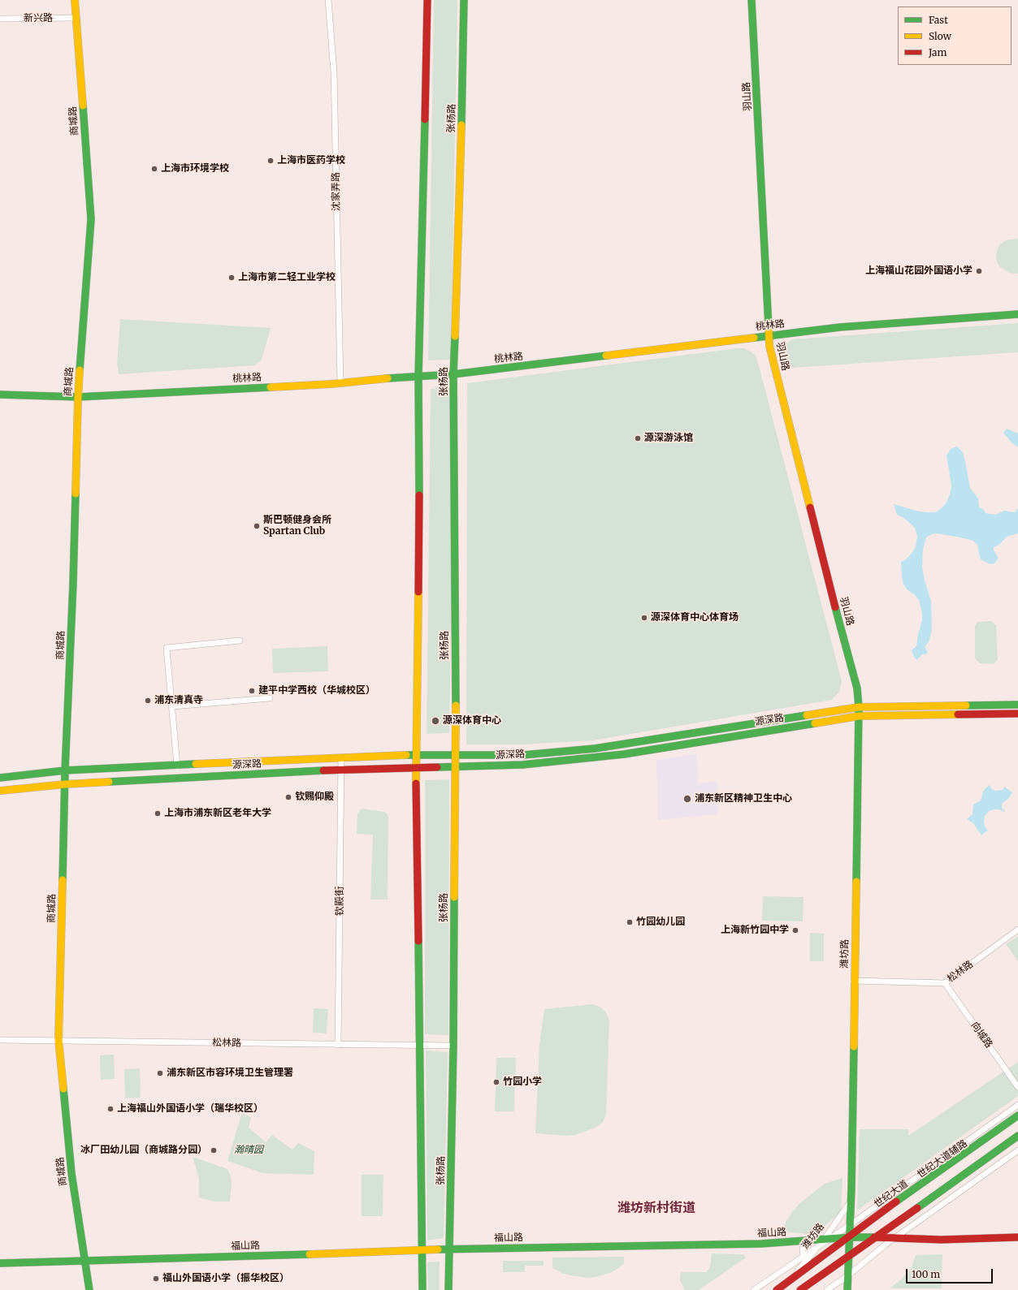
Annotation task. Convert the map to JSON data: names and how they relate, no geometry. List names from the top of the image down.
{
  "streets": {
    "main road": [
      "羽山路",
      "张杨路",
      "商城路",
      "桃林路",
      "源深路",
      "潍坊路",
      "世纪大道",
      "福山路"
    ],
    "street": [
      "新兴路",
      "沈家弄路",
      "钦殿街",
      "松林路",
      "向城路",
      "世纪大道辅路"
    ]
  },
  "crossings": [
    ["新兴路", "商城路"],
    ["羽山路", "桃林路"],
    ["羽山路", "源深路"],
    ["羽山路", "潍坊路"],
    ["张杨路", "桃林路"],
    ["张杨路", "源深路"],
    ["张杨路", "松林路"],
    ["张杨路", "福山路"],
    ["商城路", "桃林路"],
    ["商城路", "源深路"],
    ["商城路", "松林路"],
    ["商城路", "福山路"],
    ["沈家弄路", "桃林路"],
    ["源深路", "钦殿街"],
    ["源深路", "潍坊路"],
    ["钦殿街", "松林路"],
    ["潍坊路", "松林路"],
    ["潍坊路", "世纪大道辅路"],
    ["潍坊路", "世纪大道"],
    ["潍坊路", "福山路"],
    ["松林路", "向城路"],
    ["世纪大道辅路", "福山路"],
    ["世纪大道", "福山路"]
  ],
  "districts": ["潍坊新村街道"],
  "parks": ["瀚晴园"],
  "places": [
    "上海市医药学校",
    "上海市环境学校",
    "上海福山花园外国语小学",
    "上海市第二轻工业学校",
    "源深游泳馆",
    "斯巴顿健身会所 Spartan Club",
    "源深体育中心体育场",
    "建平中学西校（华城校区）",
    "浦东清真寺",
    "源深体育中心",
    "钦赐仰殿",
    "浦东新区精神卫生中心",
    "上海市浦东新区老年大学",
    "竹园幼儿园",
    "上海新竹园中学",
    "浦东新区市容环境卫生管理署",
    "竹园小学",
    "上海福山外国语小学（瑞华校区）",
    "冰厂田幼儿园（商城路分园）",
    "福山外国语小学（振华校区）"
  ],
  "legend": ["Fast", "Slow", "Jam"],
  "scale_bar": "100 m"
}
